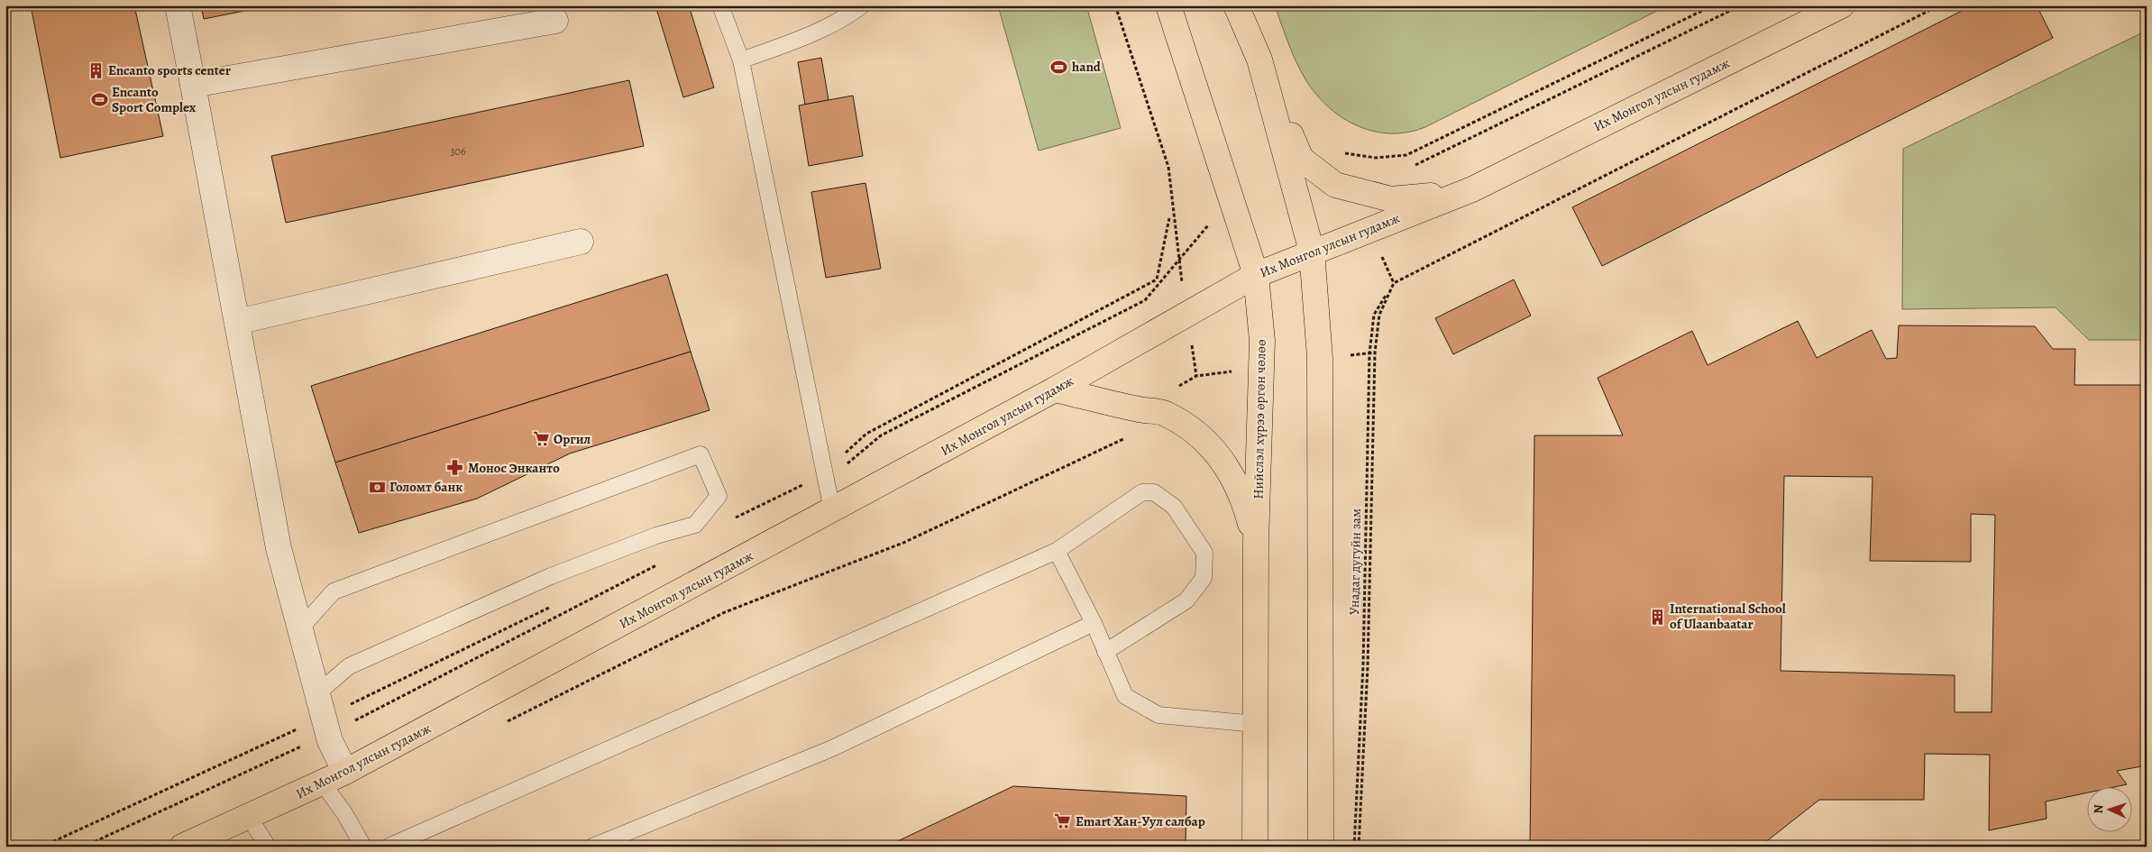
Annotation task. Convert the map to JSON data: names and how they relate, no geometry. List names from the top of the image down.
{
  "streets": {
    "main road": ["Их Монгол улсын гудамж", "Нийслэл хүрээ өргөн чөлөө"],
    "path": ["Унадаг дугуйн зам"]
  },
  "crossings": [
    ["Их Монгол улсын гудамж", "Нийслэл хүрээ өргөн чөлөө"]
  ],
  "places": {
    "sports": ["hand", "Encanto Sport Complex"],
    "building": ["Encanto sports center", "International School of Ulaanbaatar"],
    "supermarket": ["Оргил", "Emart Хан-Уул салбар"],
    "pharmacy": ["Монос Энканто"],
    "bank": ["Голомт банк"]
  },
  "house_numbers": ["306"],
  "north": "left"
}
